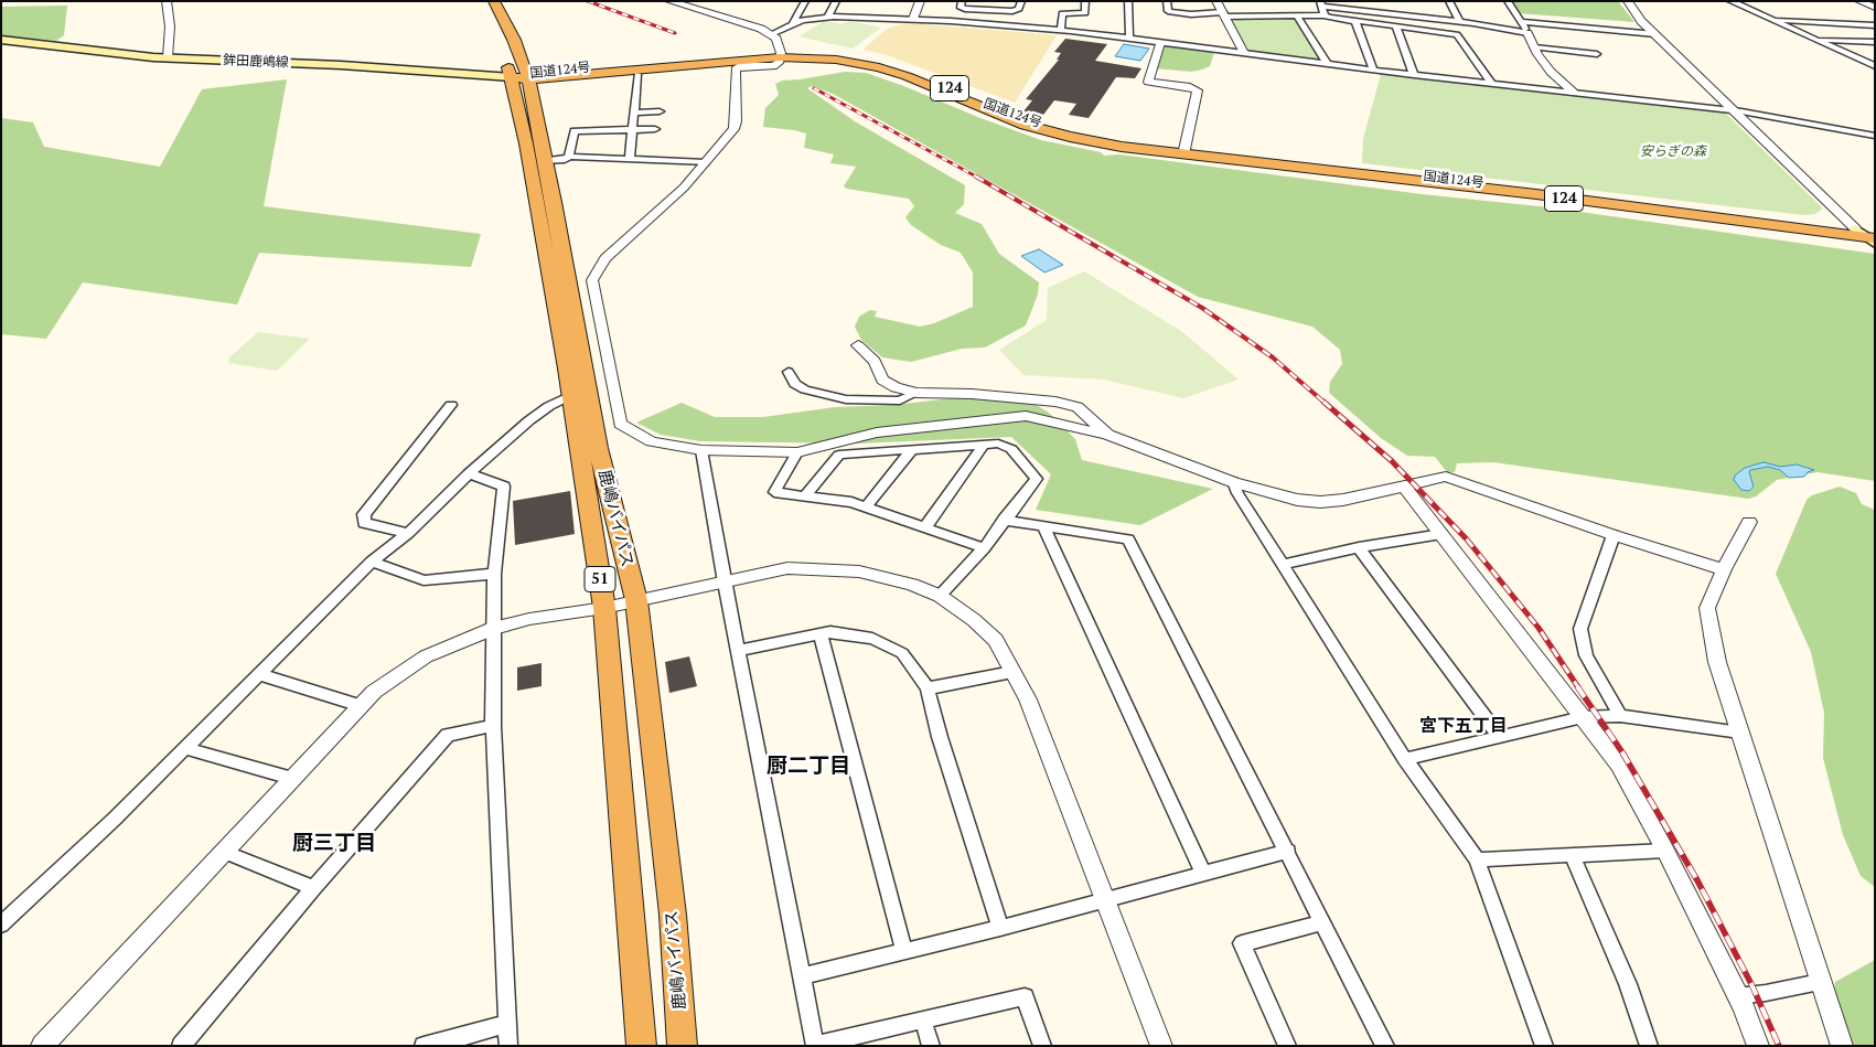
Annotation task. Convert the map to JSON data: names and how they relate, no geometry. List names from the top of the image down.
{
  "streets": {
    "highway": [
      "国道124号",
      "124",
      "鹿嶋バイパス",
      "51"
    ],
    "main road": ["鉾田鹿嶋線"]
  },
  "crossings": [
    ["鉾田鹿嶋線", "国道124号"],
    ["鉾田鹿嶋線", "鹿嶋バイパス"],
    ["国道124号", "鹿嶋バイパス"],
    ["鹿嶋バイパス", "51"]
  ],
  "districts": ["宮下五丁目", "厨二丁目", "厨三丁目"],
  "parks": ["安らぎの森"]
}
